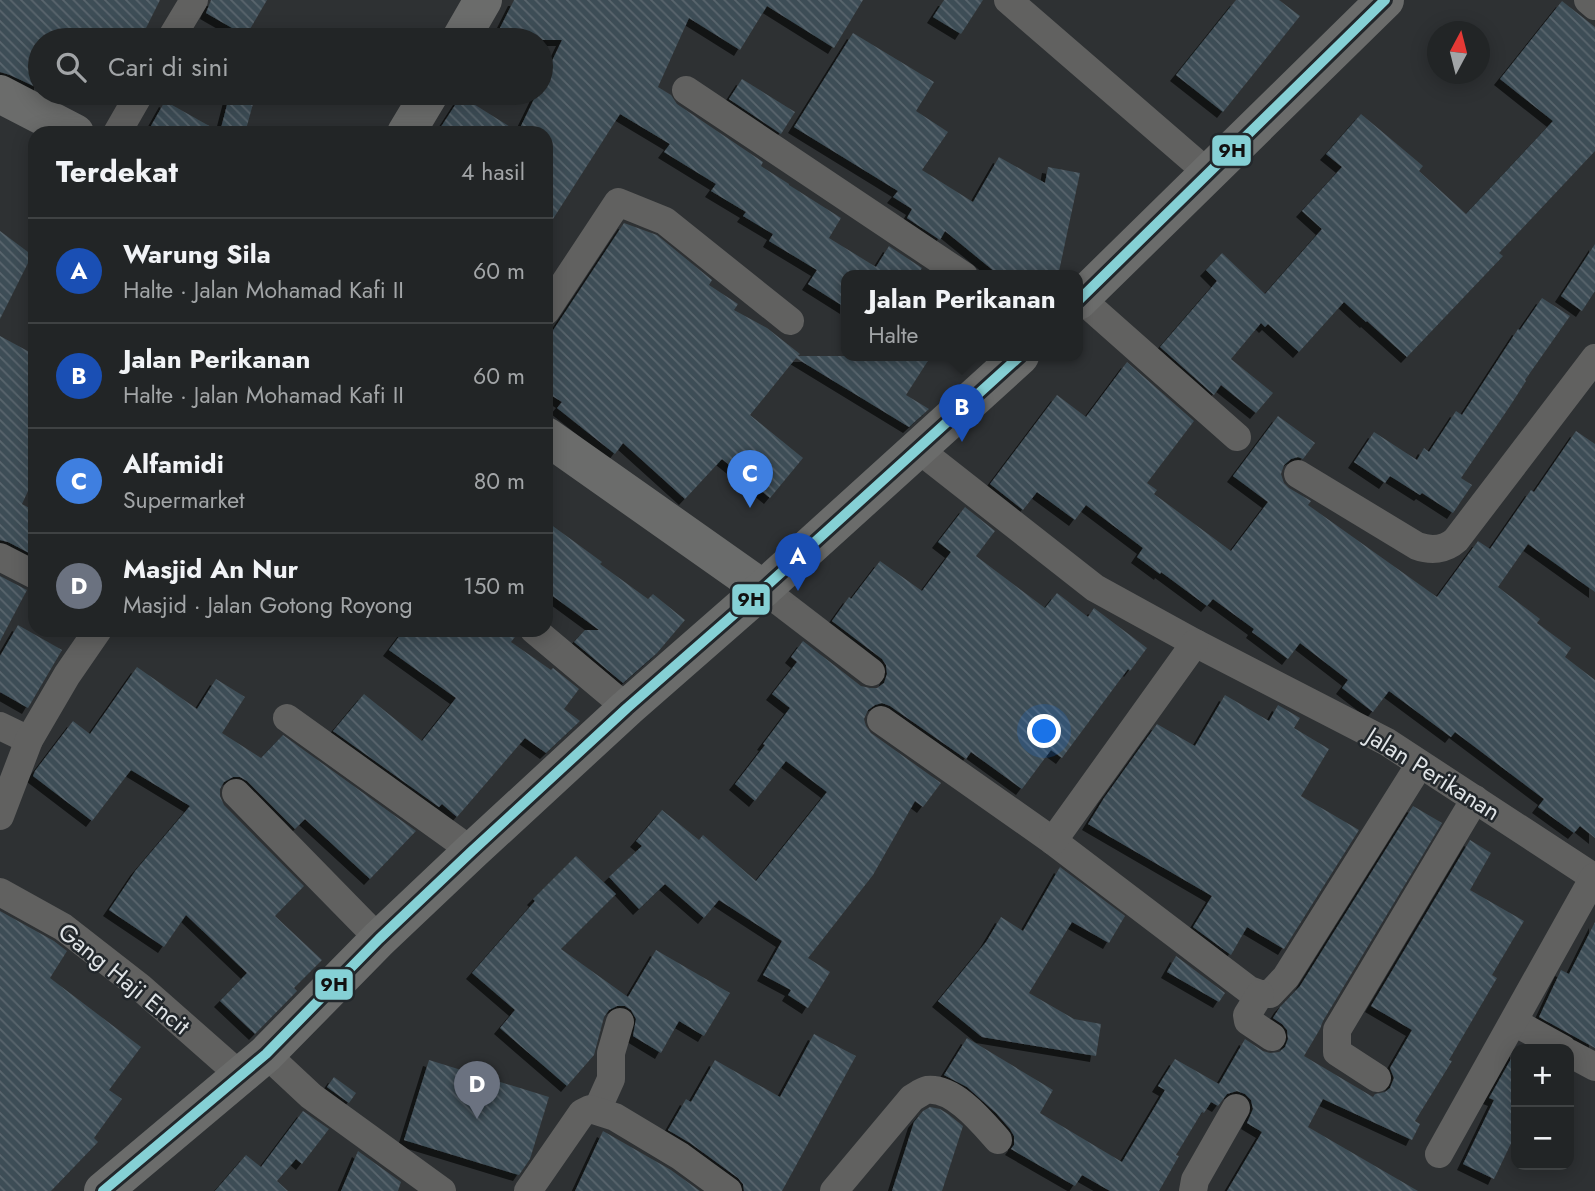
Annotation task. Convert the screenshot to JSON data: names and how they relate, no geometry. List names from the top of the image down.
{
  "streets": {
    "street": ["Jalan Perikanan", "Gang Haji Encit"]
  },
  "lines": ["transit line 9H"],
  "north": "top",
  "page": {
    "search": "Cari di sini",
    "heading": ["Terdekat", "4 hasil"],
    "list": [
      {
        "mark": "A",
        "name": "Warung Sila",
        "note": "Halte · Jalan Mohamad Kafi II",
        "value": "60 m"
      },
      {
        "mark": "B",
        "name": "Jalan Perikanan",
        "note": "Halte · Jalan Mohamad Kafi II",
        "value": "60 m"
      },
      {
        "mark": "C",
        "name": "Alfamidi",
        "note": "Supermarket",
        "value": "80 m"
      },
      {
        "mark": "D",
        "name": "Masjid An Nur",
        "note": "Masjid · Jalan Gotong Royong",
        "value": "150 m"
      }
    ],
    "popup": ["Jalan Perikanan", "Halte"],
    "pins": [
      "B",
      "C",
      "A",
      "D"
    ],
    "map_buttons": ["+", "−"]
  }
}
